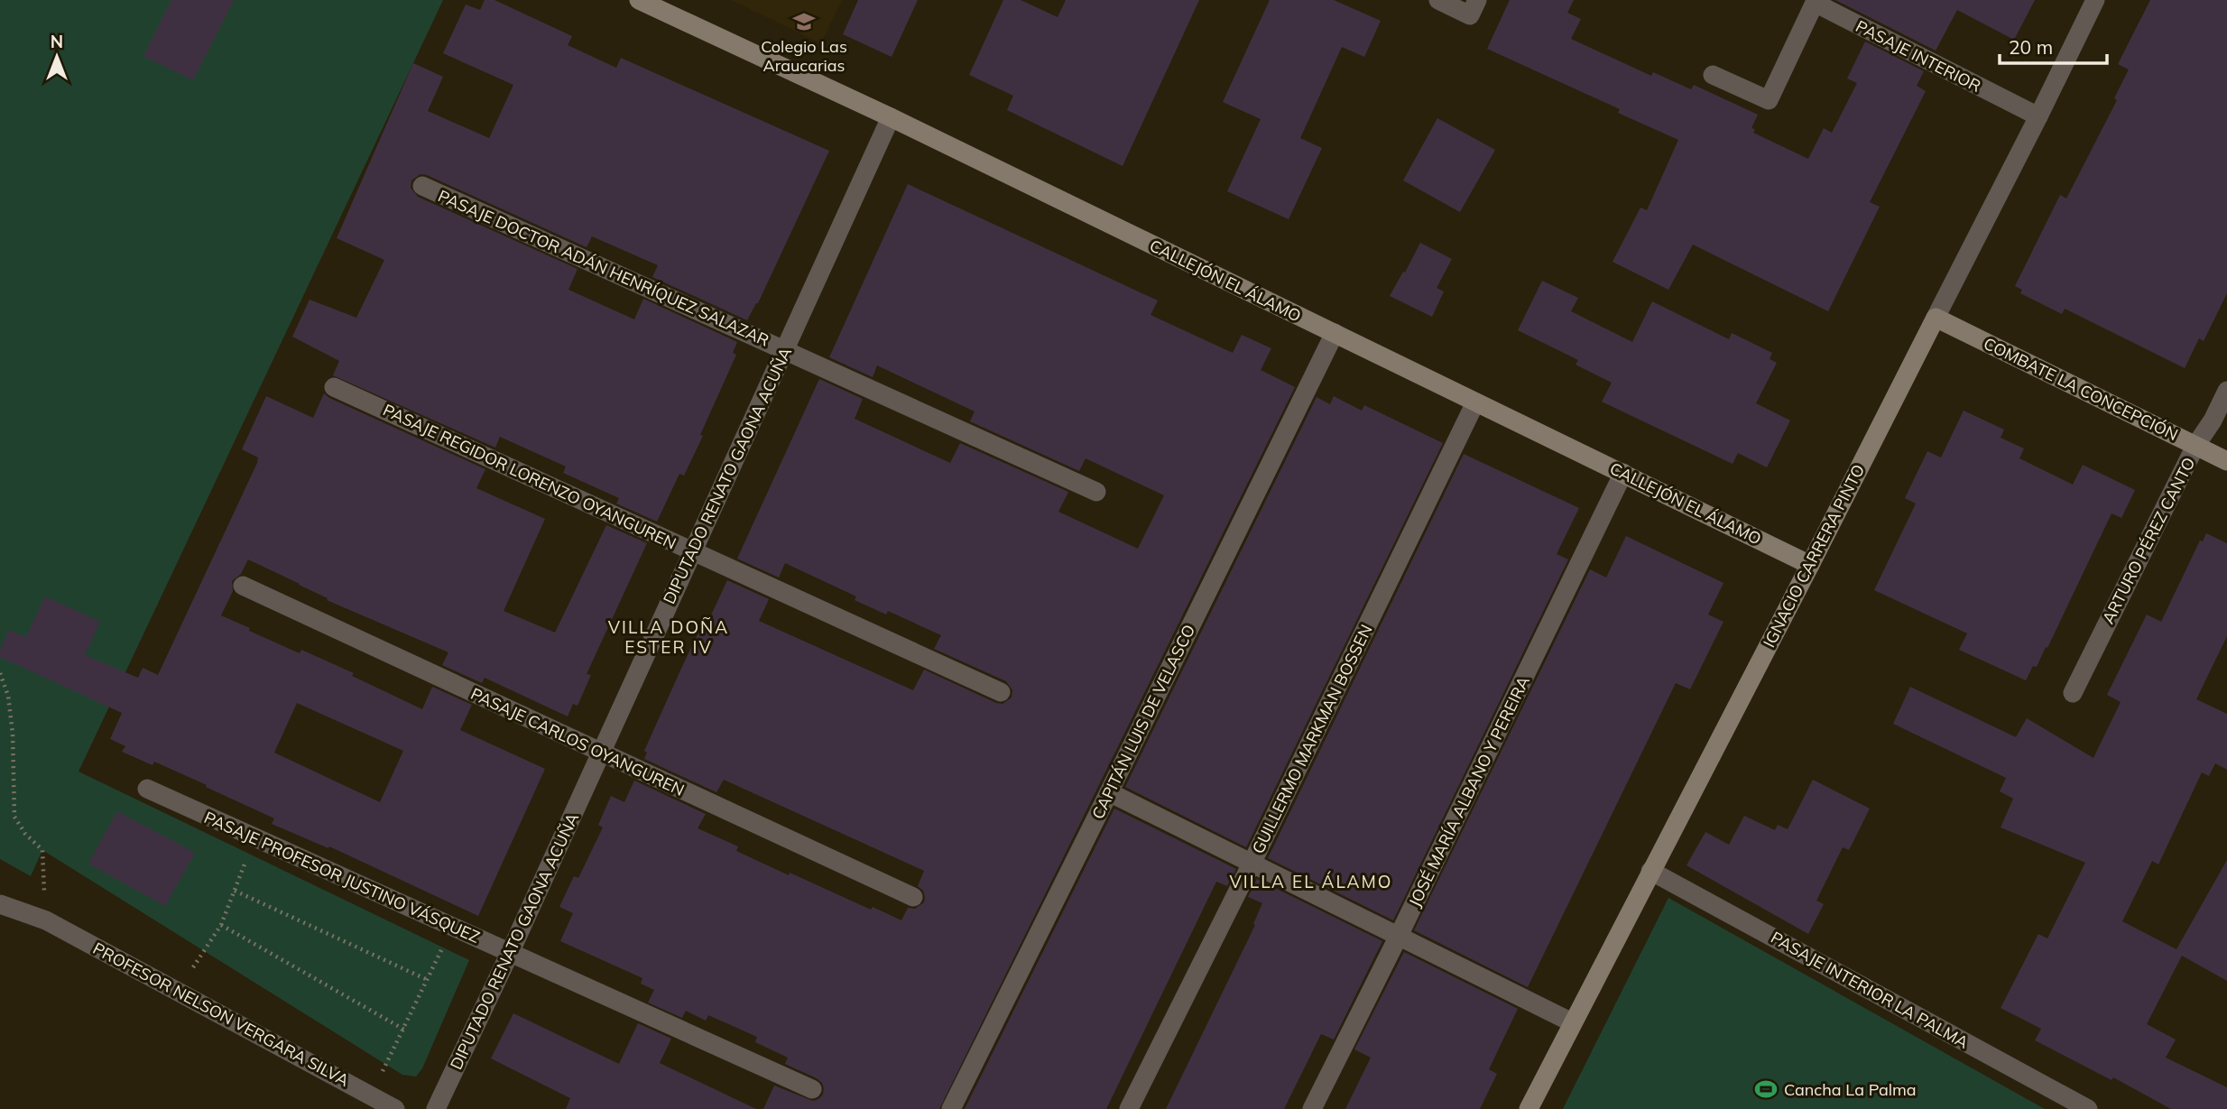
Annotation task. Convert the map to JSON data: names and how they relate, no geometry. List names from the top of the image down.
{
  "streets": {
    "street": [
      "PASAJE INTERIOR",
      "PASAJE DOCTOR ADÁN HENRÍQUEZ SALAZAR",
      "CALLEJÓN EL ÁLAMO",
      "COMBATE LA CONCEPCIÓN",
      "DIPUTADO RENATO GAONA ACUÑA",
      "PASAJE REGIDOR LORENZO OYANGUREN",
      "ARTURO PÉREZ CANTO",
      "IGNACIO CARRERA PINTO",
      "CAPITÁN LUIS DE VELASCO",
      "GUILLERMO MARKMAN BOSSEN",
      "PASAJE CARLOS OYANGUREN",
      "JOSÉ MARÍA ALBANO Y PEREIRA",
      "PASAJE PROFESOR JUSTINO VÁSQUEZ",
      "PASAJE INTERIOR LA PALMA",
      "PROFESOR NELSON VERGARA SILVA"
    ]
  },
  "crossings": [
    ["PASAJE INTERIOR", "IGNACIO CARRERA PINTO"],
    ["PASAJE DOCTOR ADÁN HENRÍQUEZ SALAZAR", "DIPUTADO RENATO GAONA ACUÑA"],
    ["CALLEJÓN EL ÁLAMO", "DIPUTADO RENATO GAONA ACUÑA"],
    ["CALLEJÓN EL ÁLAMO", "IGNACIO CARRERA PINTO"],
    ["CALLEJÓN EL ÁLAMO", "CAPITÁN LUIS DE VELASCO"],
    ["CALLEJÓN EL ÁLAMO", "GUILLERMO MARKMAN BOSSEN"],
    ["CALLEJÓN EL ÁLAMO", "JOSÉ MARÍA ALBANO Y PEREIRA"],
    ["COMBATE LA CONCEPCIÓN", "ARTURO PÉREZ CANTO"],
    ["COMBATE LA CONCEPCIÓN", "IGNACIO CARRERA PINTO"],
    ["DIPUTADO RENATO GAONA ACUÑA", "PASAJE REGIDOR LORENZO OYANGUREN"],
    ["DIPUTADO RENATO GAONA ACUÑA", "PASAJE CARLOS OYANGUREN"],
    ["DIPUTADO RENATO GAONA ACUÑA", "PASAJE PROFESOR JUSTINO VÁSQUEZ"],
    ["IGNACIO CARRERA PINTO", "PASAJE INTERIOR LA PALMA"]
  ],
  "districts": ["VILLA DOÑA ESTER IV", "VILLA EL ÁLAMO"],
  "places": {
    "school or university": ["Colegio Las Araucarias"],
    "sports": ["Cancha La Palma"]
  },
  "scale_bar": "20 m",
  "north": "top"
}
